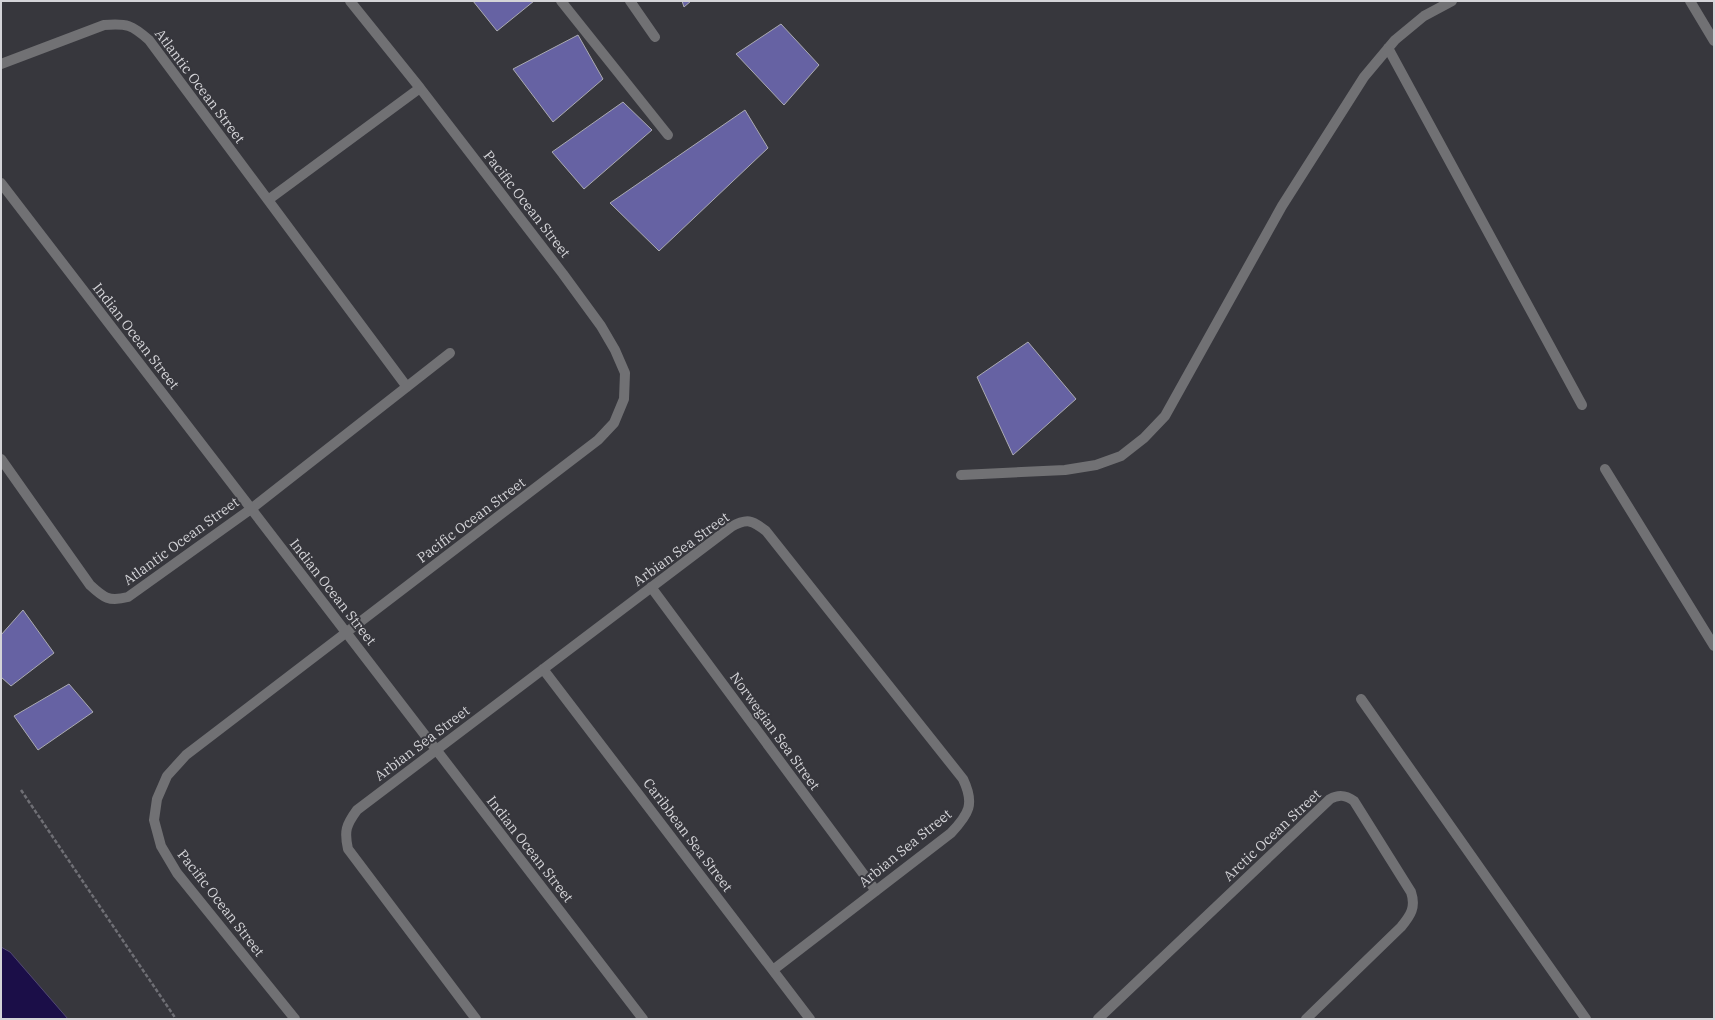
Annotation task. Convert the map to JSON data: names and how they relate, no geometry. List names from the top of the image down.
{
  "streets": {
    "street": [
      "Atlantic Ocean Street",
      "Pacific Ocean Street",
      "Indian Ocean Street",
      "Arbian Sea Street",
      "Norwegian Sea Street",
      "Caribbean Sea Street",
      "Arctic Ocean Street"
    ]
  },
  "crossings": [
    ["Atlantic Ocean Street", "Indian Ocean Street"],
    ["Pacific Ocean Street", "Indian Ocean Street"],
    ["Indian Ocean Street", "Arbian Sea Street"],
    ["Arbian Sea Street", "Norwegian Sea Street"],
    ["Arbian Sea Street", "Caribbean Sea Street"]
  ]
}
